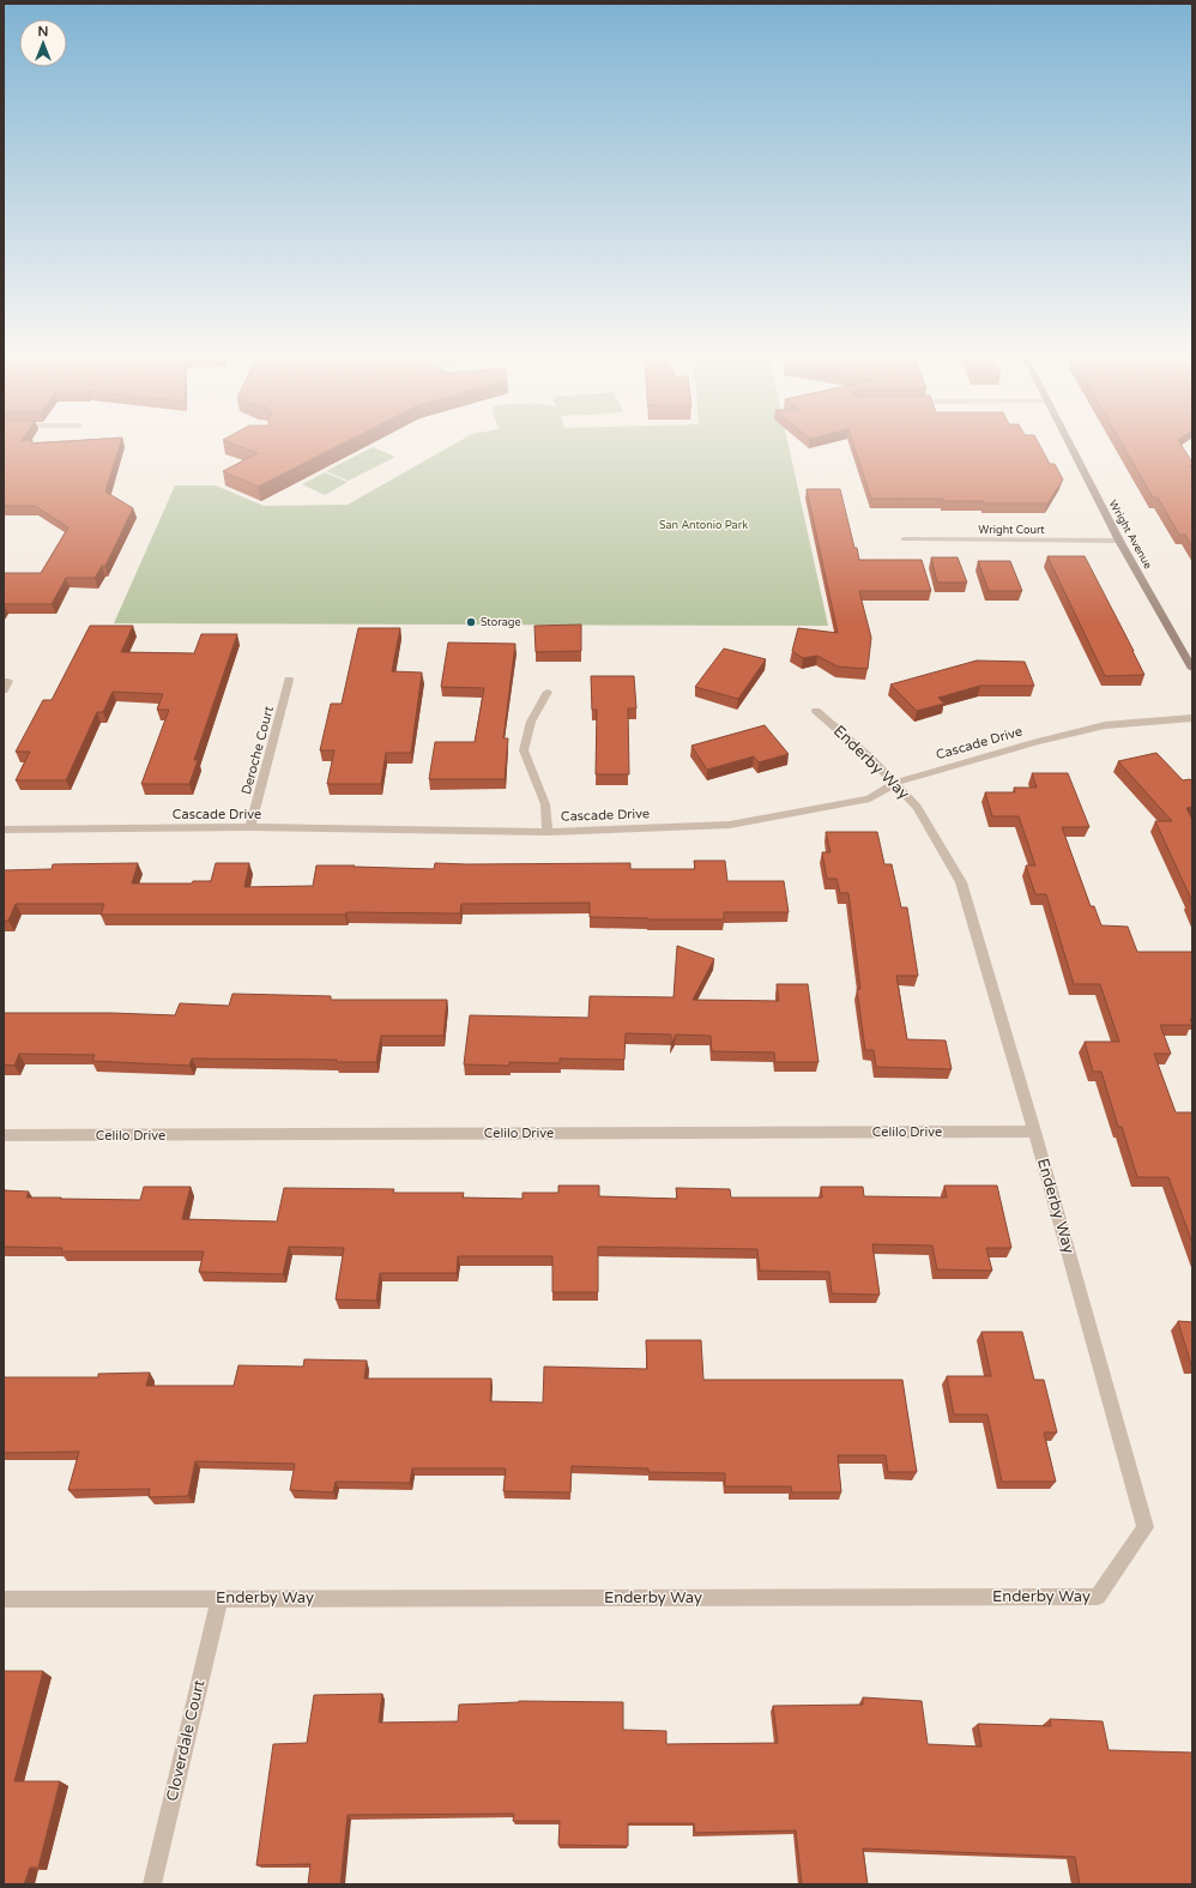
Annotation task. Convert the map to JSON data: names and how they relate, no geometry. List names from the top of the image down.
{
  "streets": {
    "street": [
      "Wright Court",
      "Wright Avenue",
      "Cascade Drive",
      "Deroche Court",
      "Enderby Way",
      "Celilo Drive",
      "Cloverdale Court"
    ]
  },
  "crossings": [
    ["Wright Court", "Wright Avenue"],
    ["Cascade Drive", "Deroche Court"],
    ["Cascade Drive", "Enderby Way"],
    ["Enderby Way", "Celilo Drive"],
    ["Enderby Way", "Cloverdale Court"]
  ],
  "parks": ["San Antonio Park"],
  "places": ["Storage"],
  "north": "top"
}
